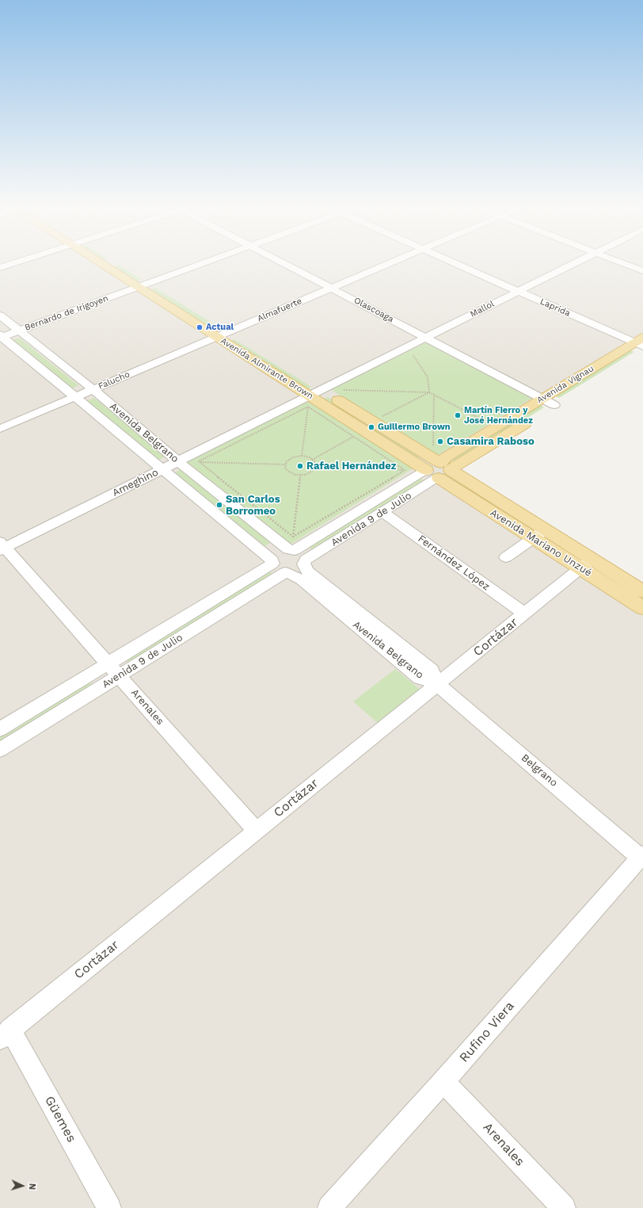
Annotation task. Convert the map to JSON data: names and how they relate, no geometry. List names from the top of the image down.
{
  "streets": {
    "main road": ["Avenida Almirante Brown", "Avenida Vignau", "Avenida Mariano Unzué"],
    "street": [
      "Laprida",
      "Mallol",
      "Almafuerte",
      "Olascoaga",
      "Bernardo de Irigoyen",
      "Falucho",
      "Avenida Belgrano",
      "Ameghino",
      "Avenida 9 de Julio",
      "Fernández López",
      "Cortázar",
      "Arenales",
      "Belgrano",
      "Rufino Viera",
      "Güemes"
    ]
  },
  "crossings": [
    ["Laprida", "Mallol"],
    ["Laprida", "Avenida Vignau"],
    ["Mallol", "Olascoaga"],
    ["Mallol", "Avenida Almirante Brown"],
    ["Mallol", "Ameghino"],
    ["Almafuerte", "Olascoaga"],
    ["Almafuerte", "Avenida Almirante Brown"],
    ["Almafuerte", "Falucho"],
    ["Olascoaga", "Avenida Vignau"],
    ["Bernardo de Irigoyen", "Avenida Almirante Brown"],
    ["Bernardo de Irigoyen", "Avenida Belgrano"],
    ["Avenida Almirante Brown", "Falucho"],
    ["Avenida Almirante Brown", "Avenida Vignau"],
    ["Avenida Almirante Brown", "Ameghino"],
    ["Avenida Almirante Brown", "Avenida 9 de Julio"],
    ["Avenida Almirante Brown", "Avenida Mariano Unzué"],
    ["Falucho", "Avenida Belgrano"],
    ["Avenida Vignau", "Avenida 9 de Julio"],
    ["Avenida Vignau", "Avenida Mariano Unzué"],
    ["Avenida Belgrano", "Ameghino"],
    ["Avenida Belgrano", "Avenida 9 de Julio"],
    ["Avenida Belgrano", "Cortázar"],
    ["Avenida Belgrano", "Belgrano"],
    ["Ameghino", "Arenales"],
    ["Avenida 9 de Julio", "Avenida Mariano Unzué"],
    ["Avenida 9 de Julio", "Fernández López"],
    ["Avenida 9 de Julio", "Arenales"],
    ["Avenida Mariano Unzué", "Cortázar"],
    ["Fernández López", "Cortázar"],
    ["Cortázar", "Arenales"],
    ["Cortázar", "Belgrano"],
    ["Cortázar", "Güemes"],
    ["Arenales", "Rufino Viera"],
    ["Belgrano", "Rufino Viera"]
  ],
  "places": [
    "Actual",
    "Martín Fierro y José Hernández",
    "Guillermo Brown",
    "Casamira Raboso",
    "Rafael Hernández",
    "San Carlos Borromeo"
  ],
  "north": "right"
}
